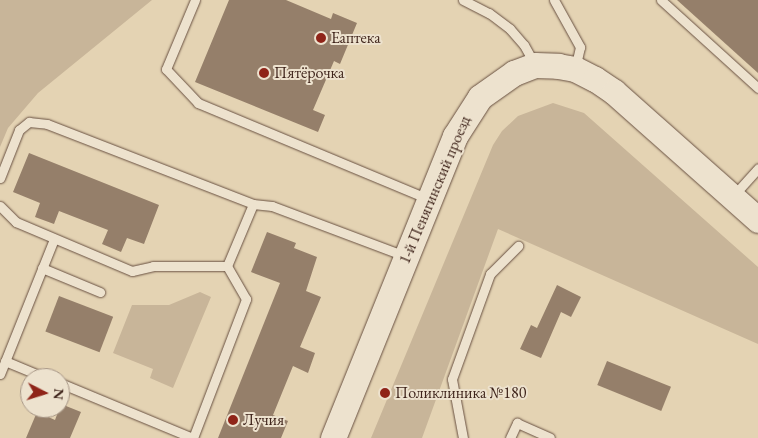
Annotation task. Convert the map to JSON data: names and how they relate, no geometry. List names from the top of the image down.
{
  "streets": {
    "street": ["1-й Пенягинский проезд"]
  },
  "places": [
    "Еаптека",
    "Пятёрочка",
    "Поликлиника №180",
    "Лучия"
  ],
  "north": "right"
}
